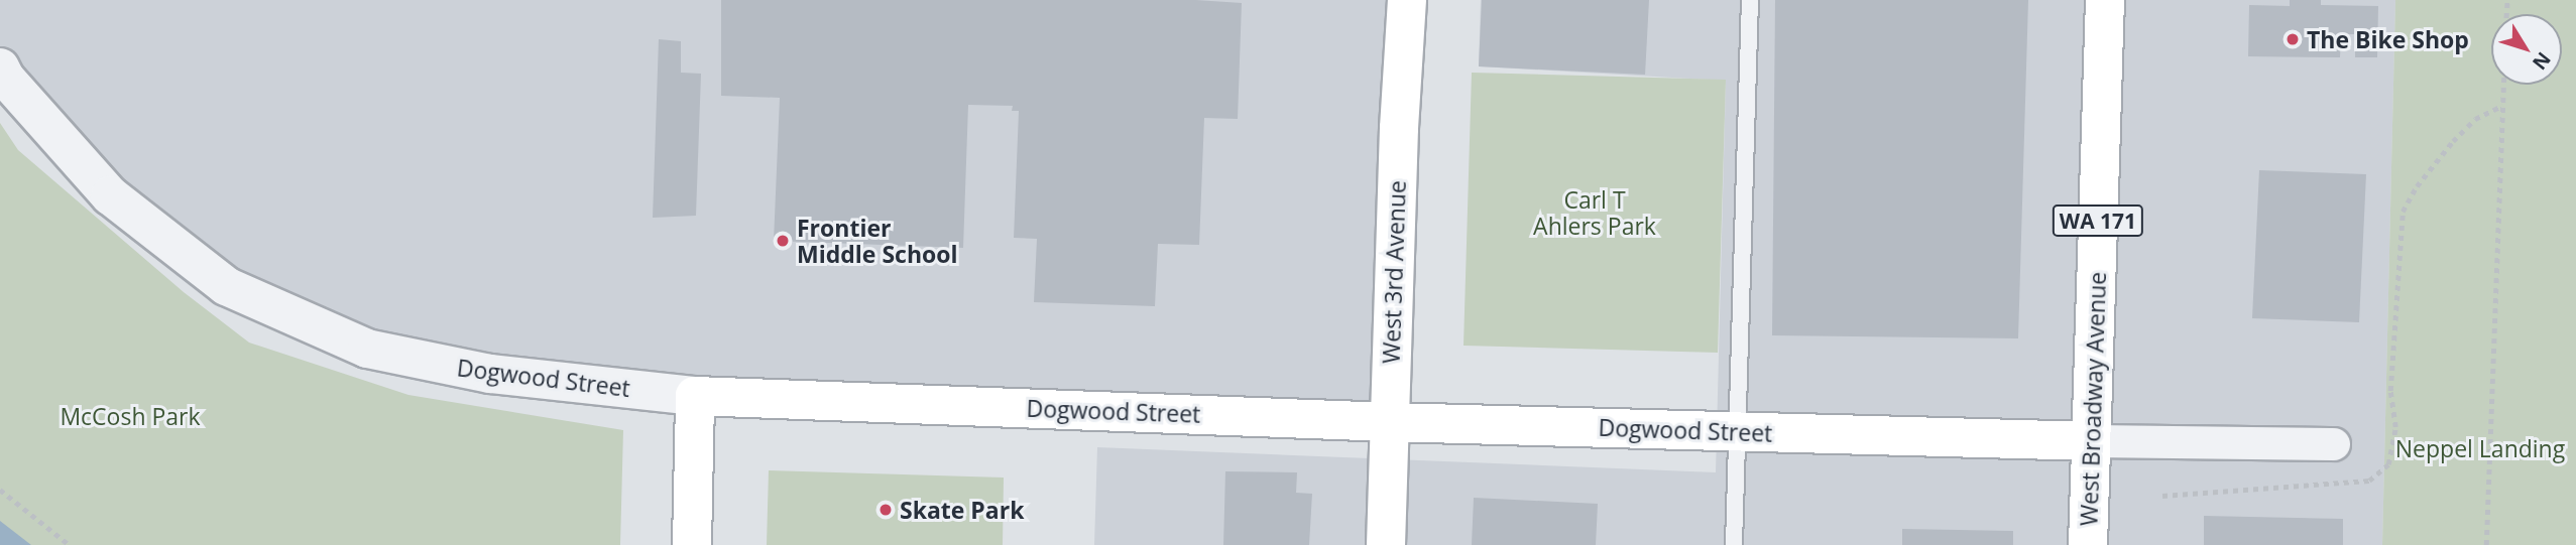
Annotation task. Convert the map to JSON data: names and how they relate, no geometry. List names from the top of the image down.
{
  "streets": {
    "main road": [
      "WA 171",
      "West 3rd Avenue",
      "Dogwood Street",
      "West Broadway Avenue"
    ]
  },
  "crossings": [
    ["West 3rd Avenue", "Dogwood Street"],
    ["Dogwood Street", "West Broadway Avenue"]
  ],
  "parks": ["Carl T Ahlers Park", "McCosh Park", "Neppel Landing"],
  "places": ["The Bike Shop", "Frontier Middle School", "Skate Park"],
  "north": "bottom right"
}
